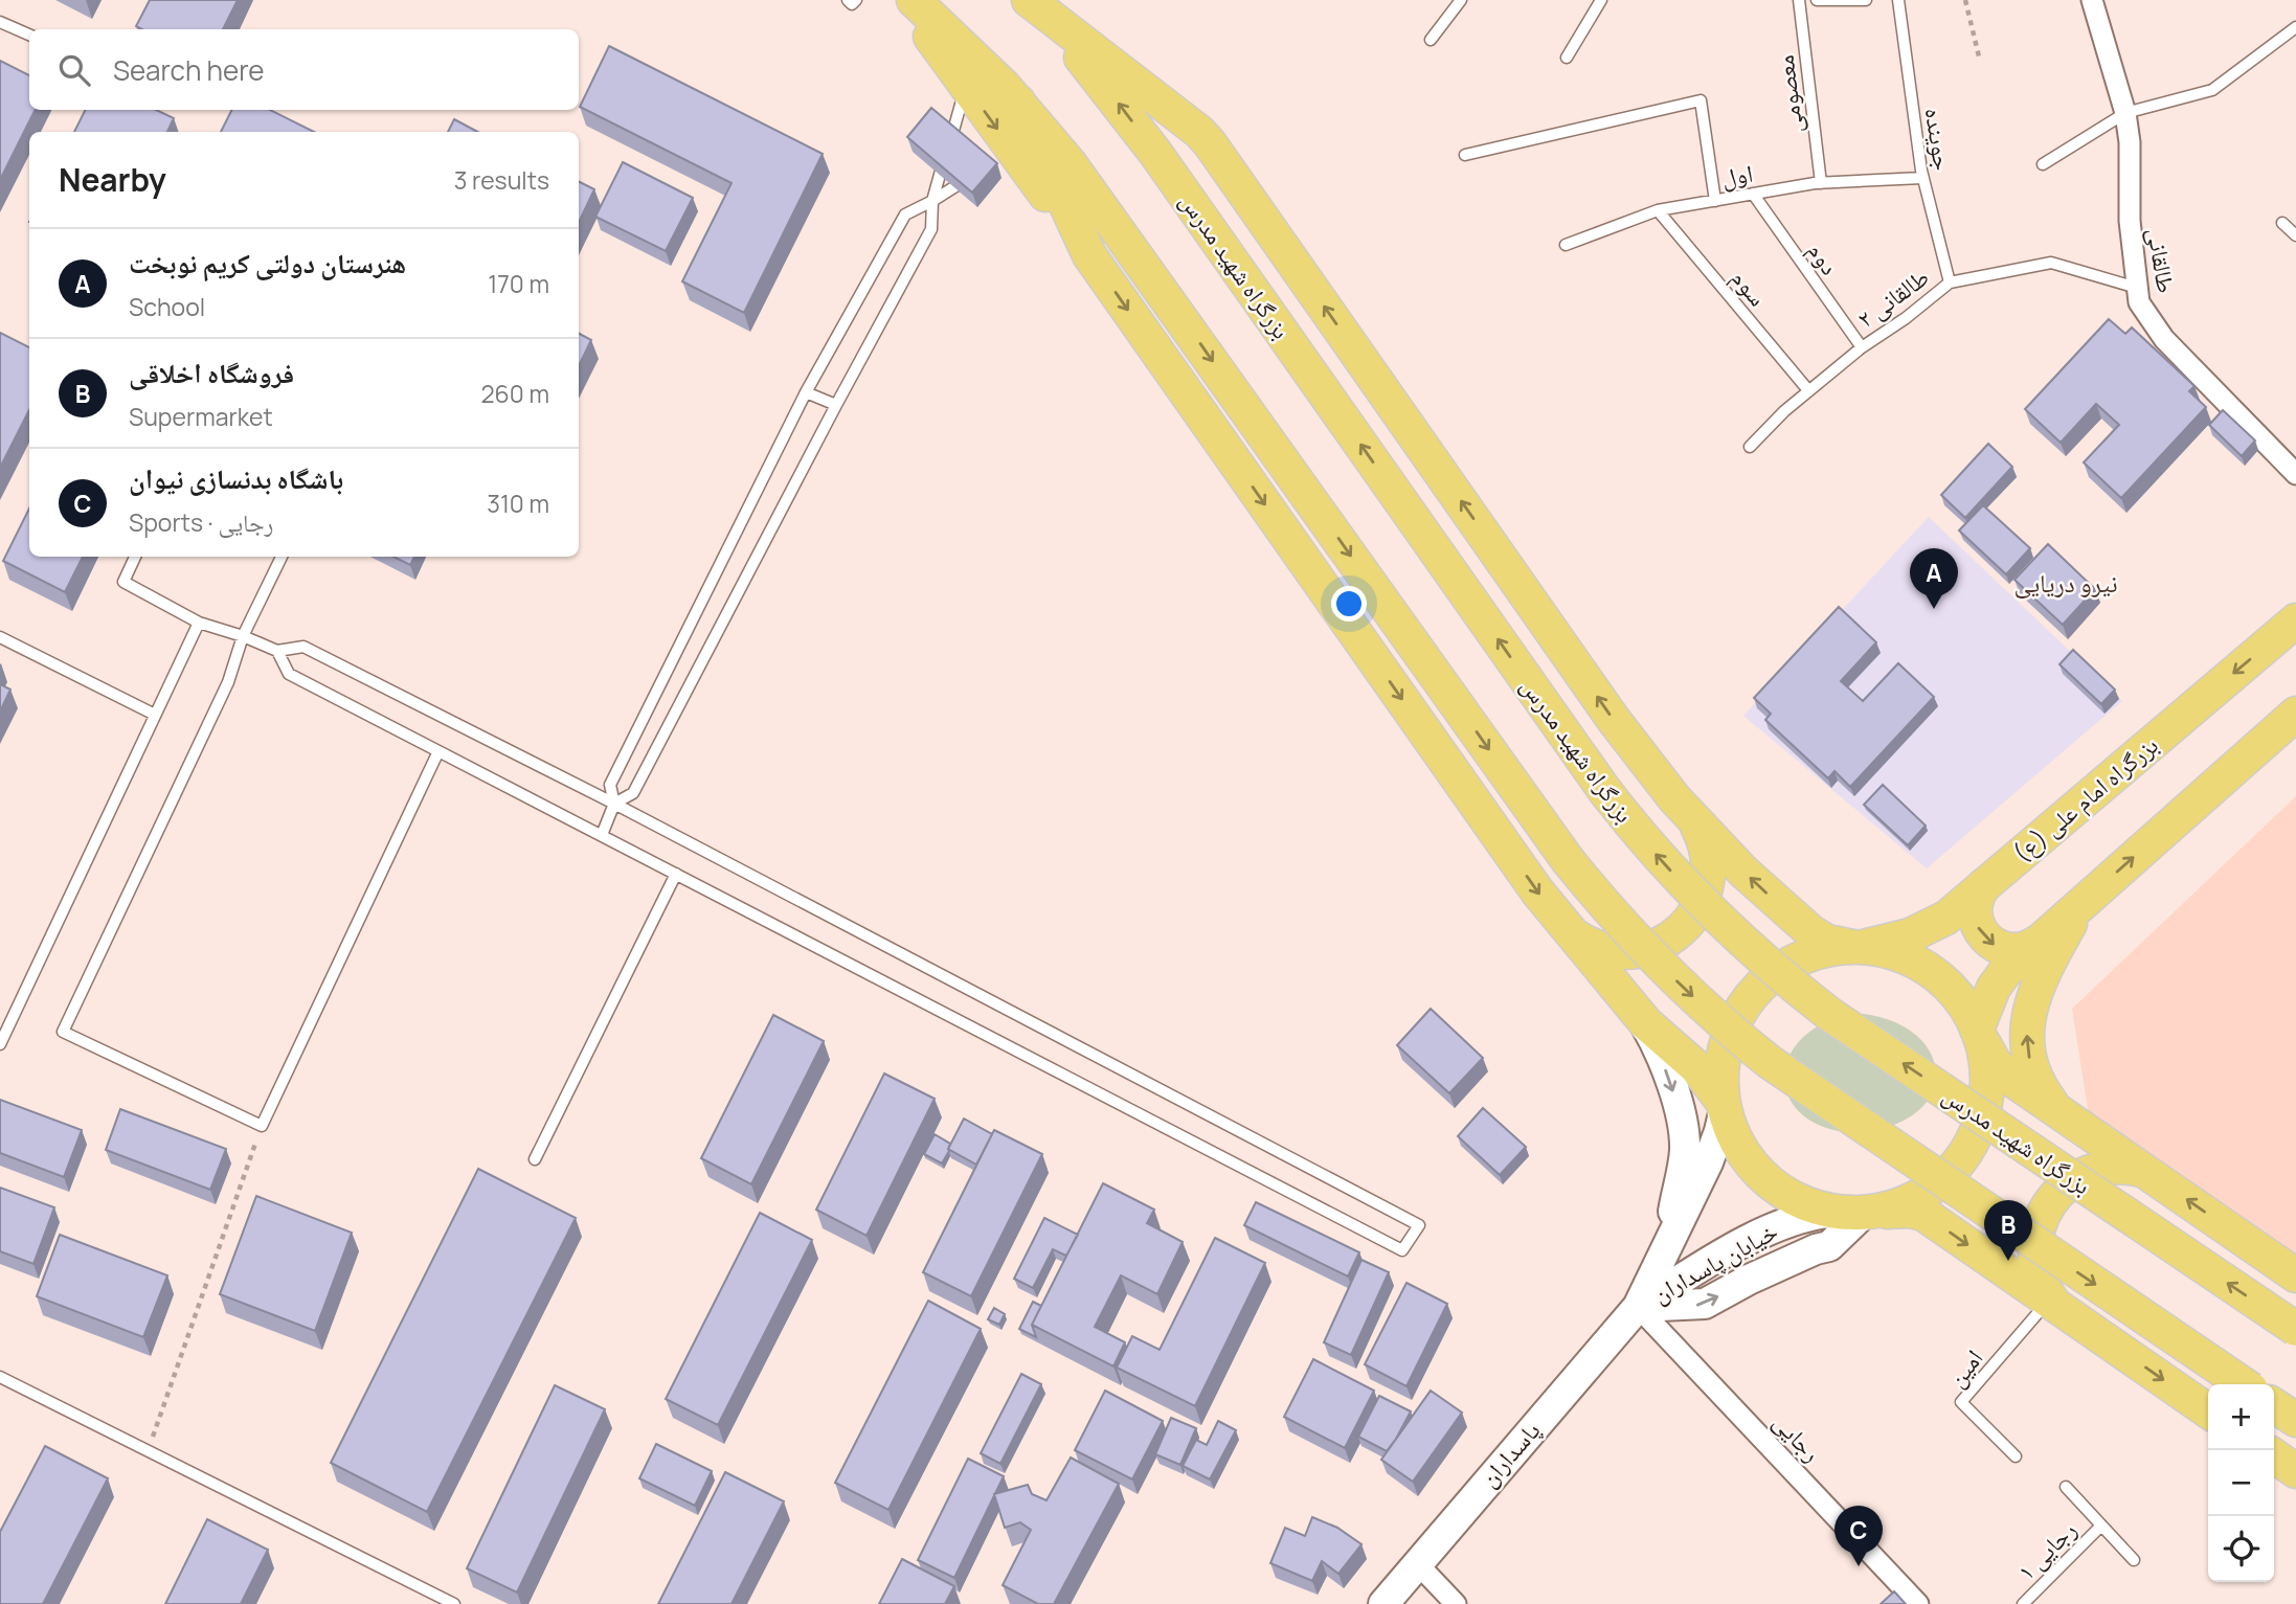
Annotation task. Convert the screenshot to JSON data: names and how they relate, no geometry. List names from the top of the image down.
{
  "streets": {
    "highway": ["بزرگراه شهید مدرس", "بزرگراه امام علی (ع)"],
    "main road": ["خیابان پاسداران", "پاسداران"],
    "street": ["طالقانی", "رجایی"],
    "lane": [
      "معصومی",
      "جوینده",
      "اول",
      "دوم",
      "سوم",
      "طالقانی ۲",
      "امین",
      "رجایی ۱"
    ]
  },
  "crossings": [
    ["معصومی", "اول"],
    ["جوینده", "اول"],
    ["جوینده", "طالقانی ۲"],
    ["اول", "دوم"],
    ["اول", "سوم"],
    ["دوم", "طالقانی ۲"],
    ["طالقانی", "طالقانی ۲"],
    ["بزرگراه شهید مدرس", "بزرگراه امام علی (ع)"],
    ["سوم", "طالقانی ۲"],
    ["بزرگراه امام علی (ع)", "خیابان پاسداران"],
    ["خیابان پاسداران", "رجایی"],
    ["خیابان پاسداران", "پاسداران"],
    ["رجایی", "پاسداران"]
  ],
  "one_way": ["خیابان پاسداران"],
  "districts": ["نیرو دریایی"],
  "page": {
    "search": "Search here",
    "heading": ["Nearby", "3 results"],
    "list": [
      {
        "mark": "A",
        "name": "هنرستان دولتی کریم نوبخت",
        "note": "School",
        "value": "170 m"
      },
      {
        "mark": "B",
        "name": "فروشگاه اخلاقی",
        "note": "Supermarket",
        "value": "260 m"
      },
      {
        "mark": "C",
        "name": "باشگاه بدنسازی نیوان",
        "note": "Sports · رجایی",
        "value": "310 m"
      }
    ],
    "pins": ["A", "B", "C"],
    "map_buttons": ["+", "−"]
  }
}
